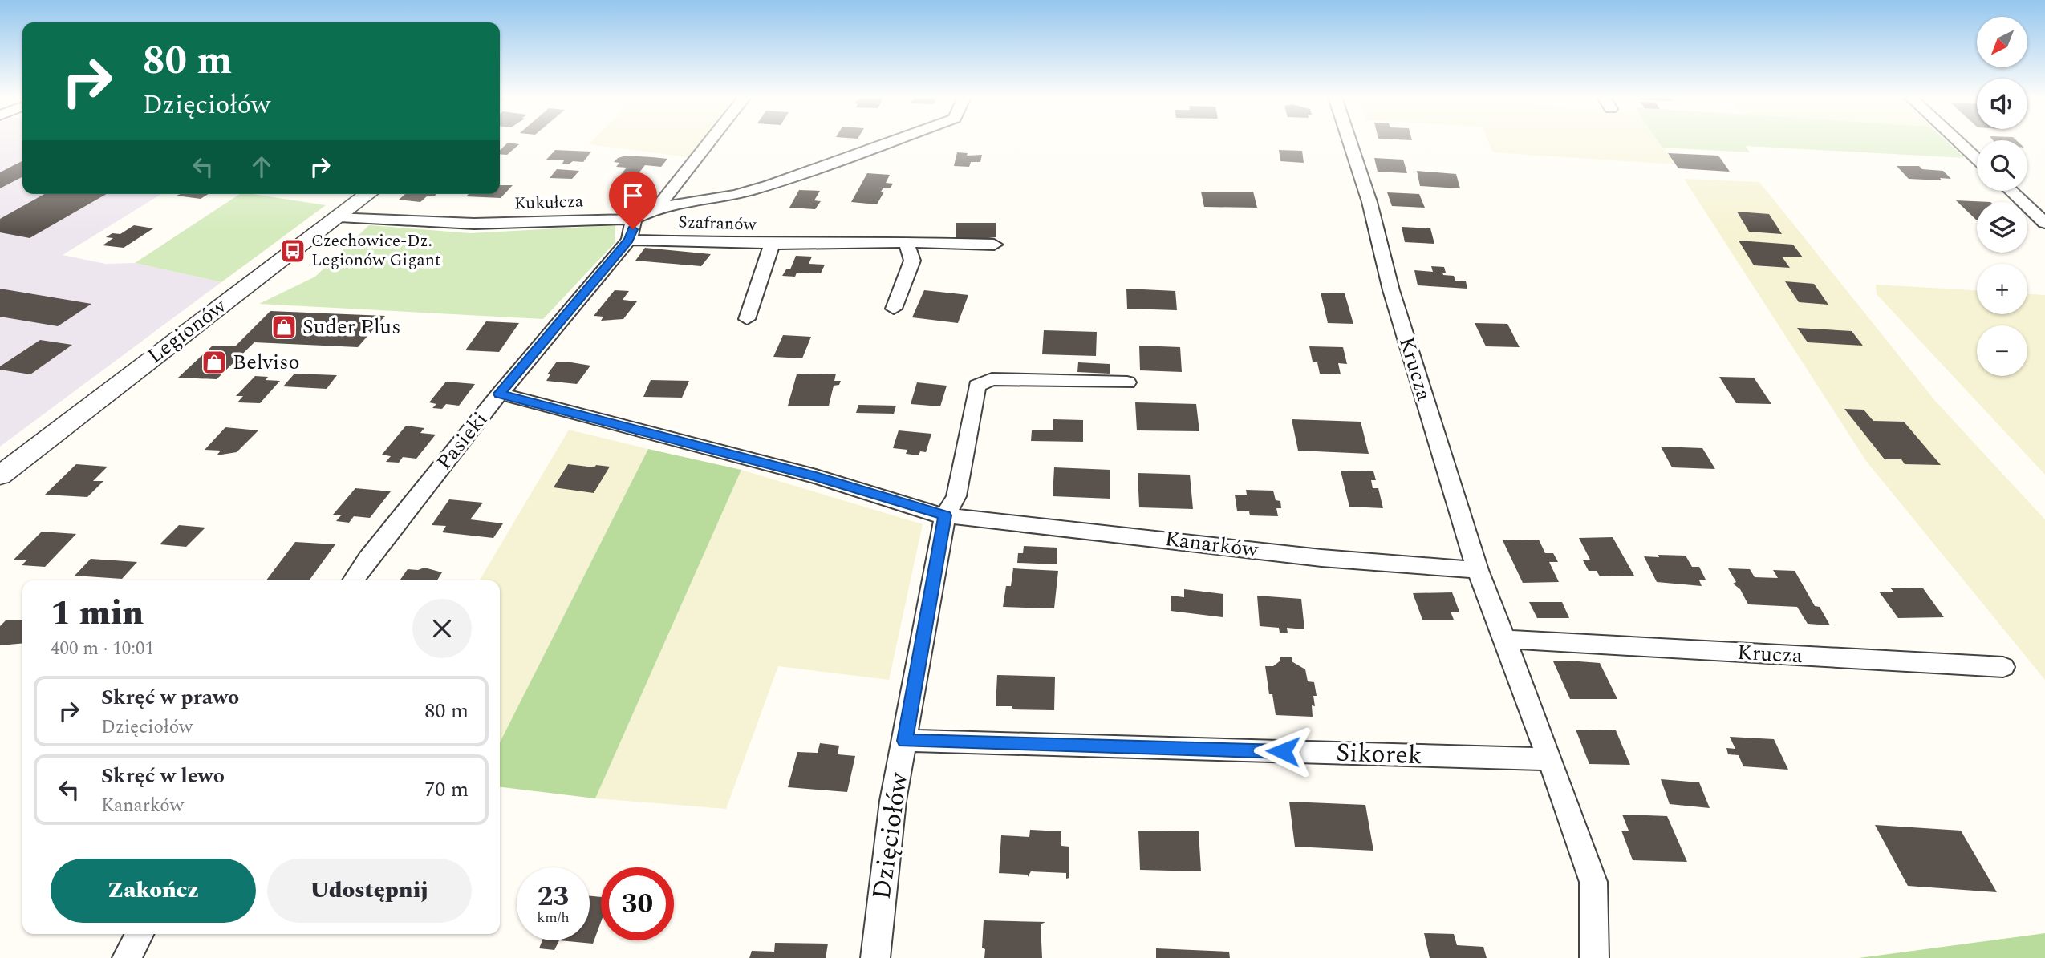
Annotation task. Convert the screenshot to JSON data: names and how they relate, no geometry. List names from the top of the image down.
{
  "streets": {
    "street": [
      "Kukułcza",
      "Szafranów",
      "Legionów",
      "Krucza",
      "Pasieki",
      "Kanarków",
      "Sikorek",
      "Dzięciołów"
    ]
  },
  "crossings": [
    ["Kukułcza", "Legionów"],
    ["Kukułcza", "Pasieki"],
    ["Szafranów", "Pasieki"],
    ["Krucza", "Kanarków"],
    ["Krucza", "Sikorek"],
    ["Pasieki", "Kanarków"],
    ["Kanarków", "Dzięciołów"],
    ["Sikorek", "Dzięciołów"]
  ],
  "places": {
    "bus stop": ["Czechowice-Dz. Legionów Gigant"],
    "shop": ["Suder Plus", "Belviso"]
  },
  "north": "bottom left",
  "page": {
    "map_buttons": ["+", "−"],
    "turn": ["80 m", "Dzięciołów"],
    "heading": ["1 min", "400 m · 10:01"],
    "list": [
      {
        "name": "Skręć w prawo",
        "note": "Dzięciołów",
        "value": "80 m"
      },
      {
        "name": "Skręć w lewo",
        "note": "Kanarków",
        "value": "70 m"
      }
    ],
    "buttons": ["Zakończ", "Udostępnij"],
    "speed": "23 km/h",
    "limit": "30"
  }
}
